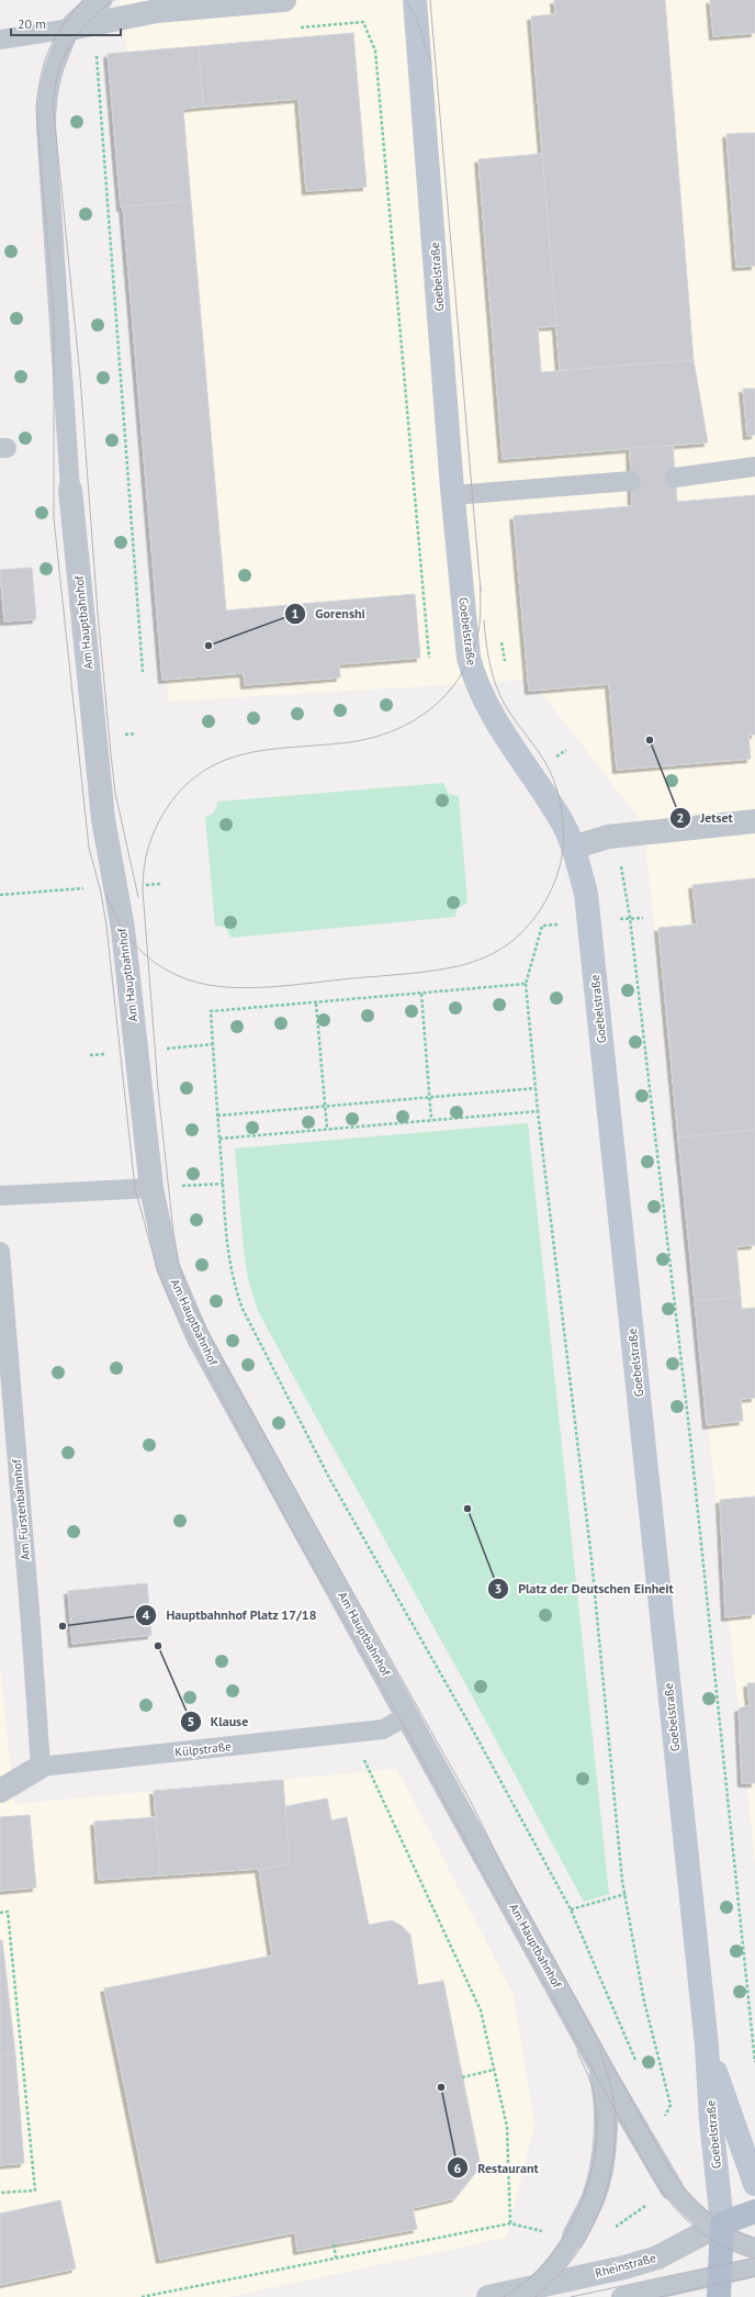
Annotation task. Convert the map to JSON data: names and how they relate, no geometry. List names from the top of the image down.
{
  "streets": {
    "main road": ["Goebelstraße", "Rheinstraße"],
    "street": ["Am Hauptbahnhof", "Külpstraße"],
    "lane": ["Am Fürstenbahnhof"]
  },
  "crossings": [
    ["Goebelstraße", "Am Hauptbahnhof"],
    ["Goebelstraße", "Rheinstraße"],
    ["Am Hauptbahnhof", "Külpstraße"],
    ["Am Hauptbahnhof", "Rheinstraße"],
    ["Am Fürstenbahnhof", "Külpstraße"]
  ],
  "places": [
    "Gorenshi",
    "Jetset",
    "Platz der Deutschen Einheit",
    "Hauptbahnhof Platz 17/18",
    "Klause",
    "Restaurant"
  ],
  "scale_bar": "20 m"
}
